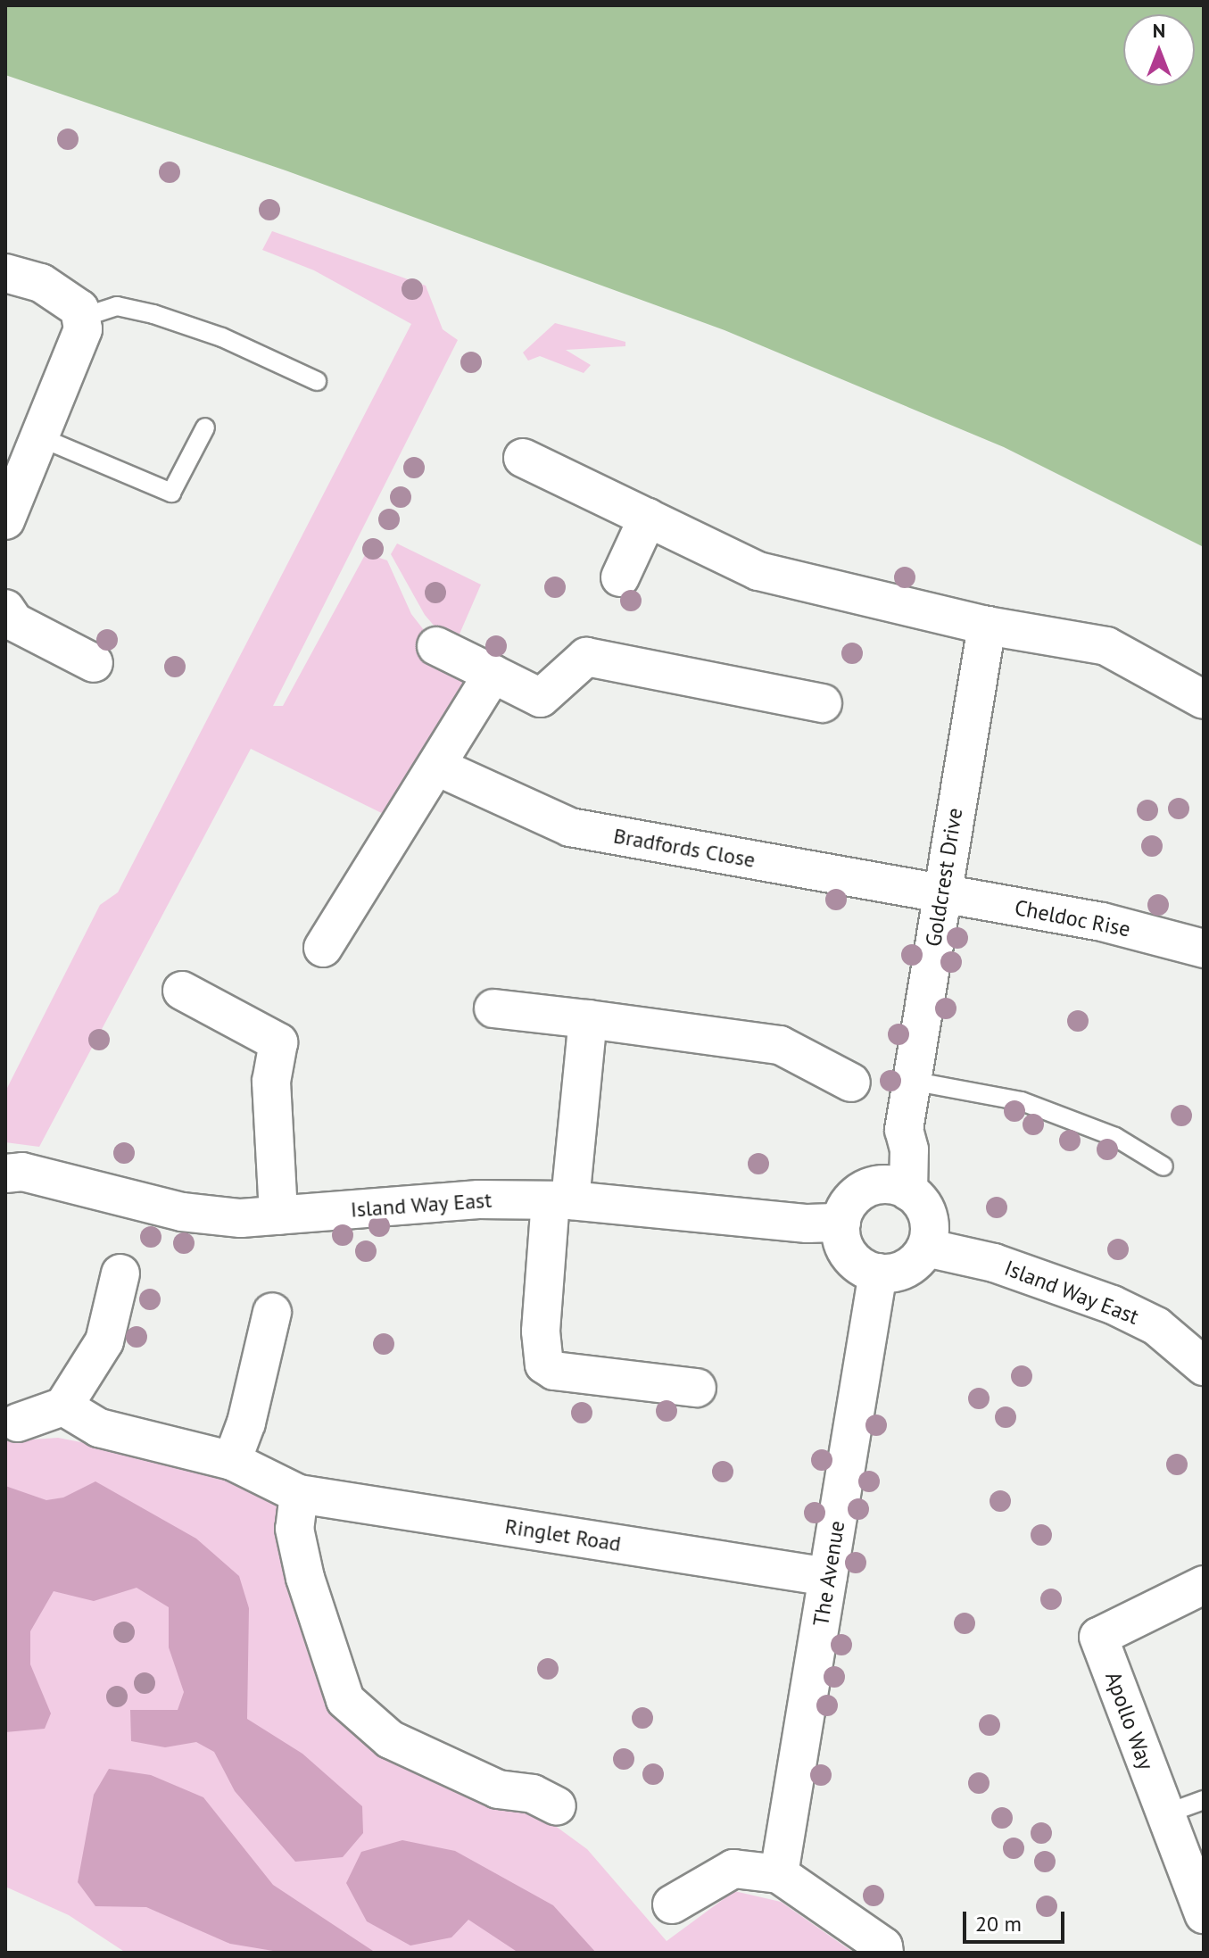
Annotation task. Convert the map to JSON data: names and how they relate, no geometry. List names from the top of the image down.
{
  "streets": {
    "street": [
      "Bradfords Close",
      "Goldcrest Drive",
      "Cheldoc Rise",
      "Island Way East",
      "Ringlet Road",
      "The Avenue",
      "Apollo Way"
    ]
  },
  "crossings": [
    ["Bradfords Close", "Goldcrest Drive"],
    ["Bradfords Close", "Cheldoc Rise"],
    ["Goldcrest Drive", "Cheldoc Rise"],
    ["Goldcrest Drive", "Island Way East"],
    ["Goldcrest Drive", "The Avenue"],
    ["Island Way East", "The Avenue"],
    ["Ringlet Road", "The Avenue"]
  ],
  "scale_bar": "20 m",
  "north": "top"
}
